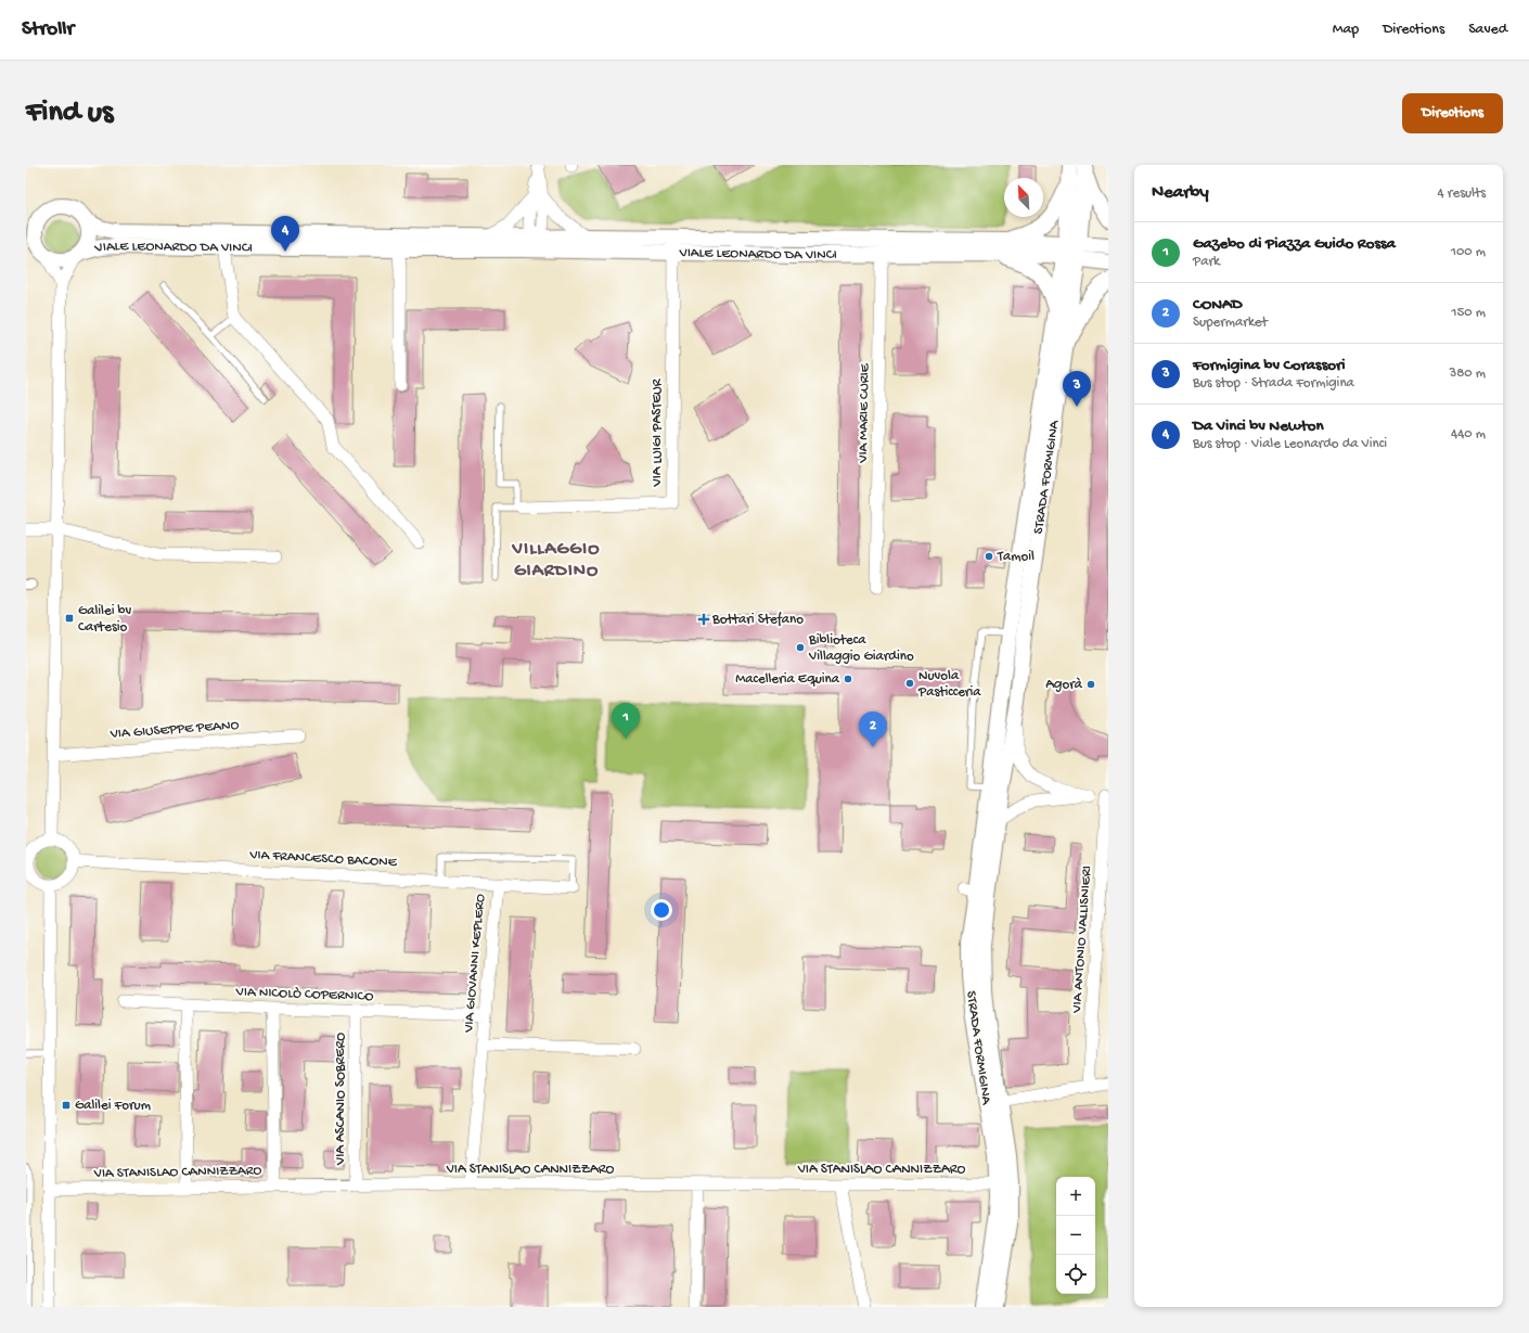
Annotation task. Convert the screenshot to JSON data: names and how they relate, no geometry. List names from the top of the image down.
{
  "streets": {
    "street": [
      "VIALE LEONARDO DA VINCI",
      "VIA MARIE CURIE",
      "VIA LUIGI PASTEUR",
      "STRADA FORMIGINA",
      "VIA GIUSEPPE PEANO",
      "VIA FRANCESCO BACONE",
      "VIA ANTONIO VALLISNIERI",
      "VIA GIOVANNI KEPLERO",
      "VIA NICOLÒ COPERNICO",
      "VIA ASCANIO SOBRERO",
      "VIA STANISLAO CANNIZZARO"
    ]
  },
  "crossings": [
    ["VIALE LEONARDO DA VINCI", "VIA MARIE CURIE"],
    ["VIALE LEONARDO DA VINCI", "VIA LUIGI PASTEUR"],
    ["VIALE LEONARDO DA VINCI", "STRADA FORMIGINA"],
    ["STRADA FORMIGINA", "VIA STANISLAO CANNIZZARO"],
    ["VIA FRANCESCO BACONE", "VIA GIOVANNI KEPLERO"],
    ["VIA GIOVANNI KEPLERO", "VIA NICOLÒ COPERNICO"],
    ["VIA GIOVANNI KEPLERO", "VIA STANISLAO CANNIZZARO"],
    ["VIA NICOLÒ COPERNICO", "VIA ASCANIO SOBRERO"],
    ["VIA ASCANIO SOBRERO", "VIA STANISLAO CANNIZZARO"]
  ],
  "districts": ["VILLAGGIO GIARDINO"],
  "places": {
    "other": [
      "Tamoil",
      "Biblioteca Villaggio Giardino",
      "Macelleria Equina",
      "Nuvola Pasticceria",
      "Agorà"
    ],
    "transit": ["Galilei bv Cartesio", "Galilei Forum"],
    "health": ["Bottari Stefano"]
  },
  "north": "top left",
  "page": {
    "header": "Strollr",
    "nav": ["Map", "Directions", "Saved"],
    "buttons": "Directions",
    "title": "Find us",
    "heading": ["Nearby", "4 results"],
    "pins": [
      "4",
      "3",
      "1",
      "2"
    ],
    "list": [
      {
        "mark": "1",
        "name": "Gazebo di Piazza Guido Rossa",
        "note": "Park",
        "value": "100 m"
      },
      {
        "mark": "2",
        "name": "CONAD",
        "note": "Supermarket",
        "value": "150 m"
      },
      {
        "mark": "3",
        "name": "Formigina bv Corassori",
        "note": "Bus stop · Strada Formigina",
        "value": "380 m"
      },
      {
        "mark": "4",
        "name": "Da Vinci bv Newton",
        "note": "Bus stop · Viale Leonardo da Vinci",
        "value": "440 m"
      }
    ],
    "map_buttons": ["+", "−"]
  }
}
